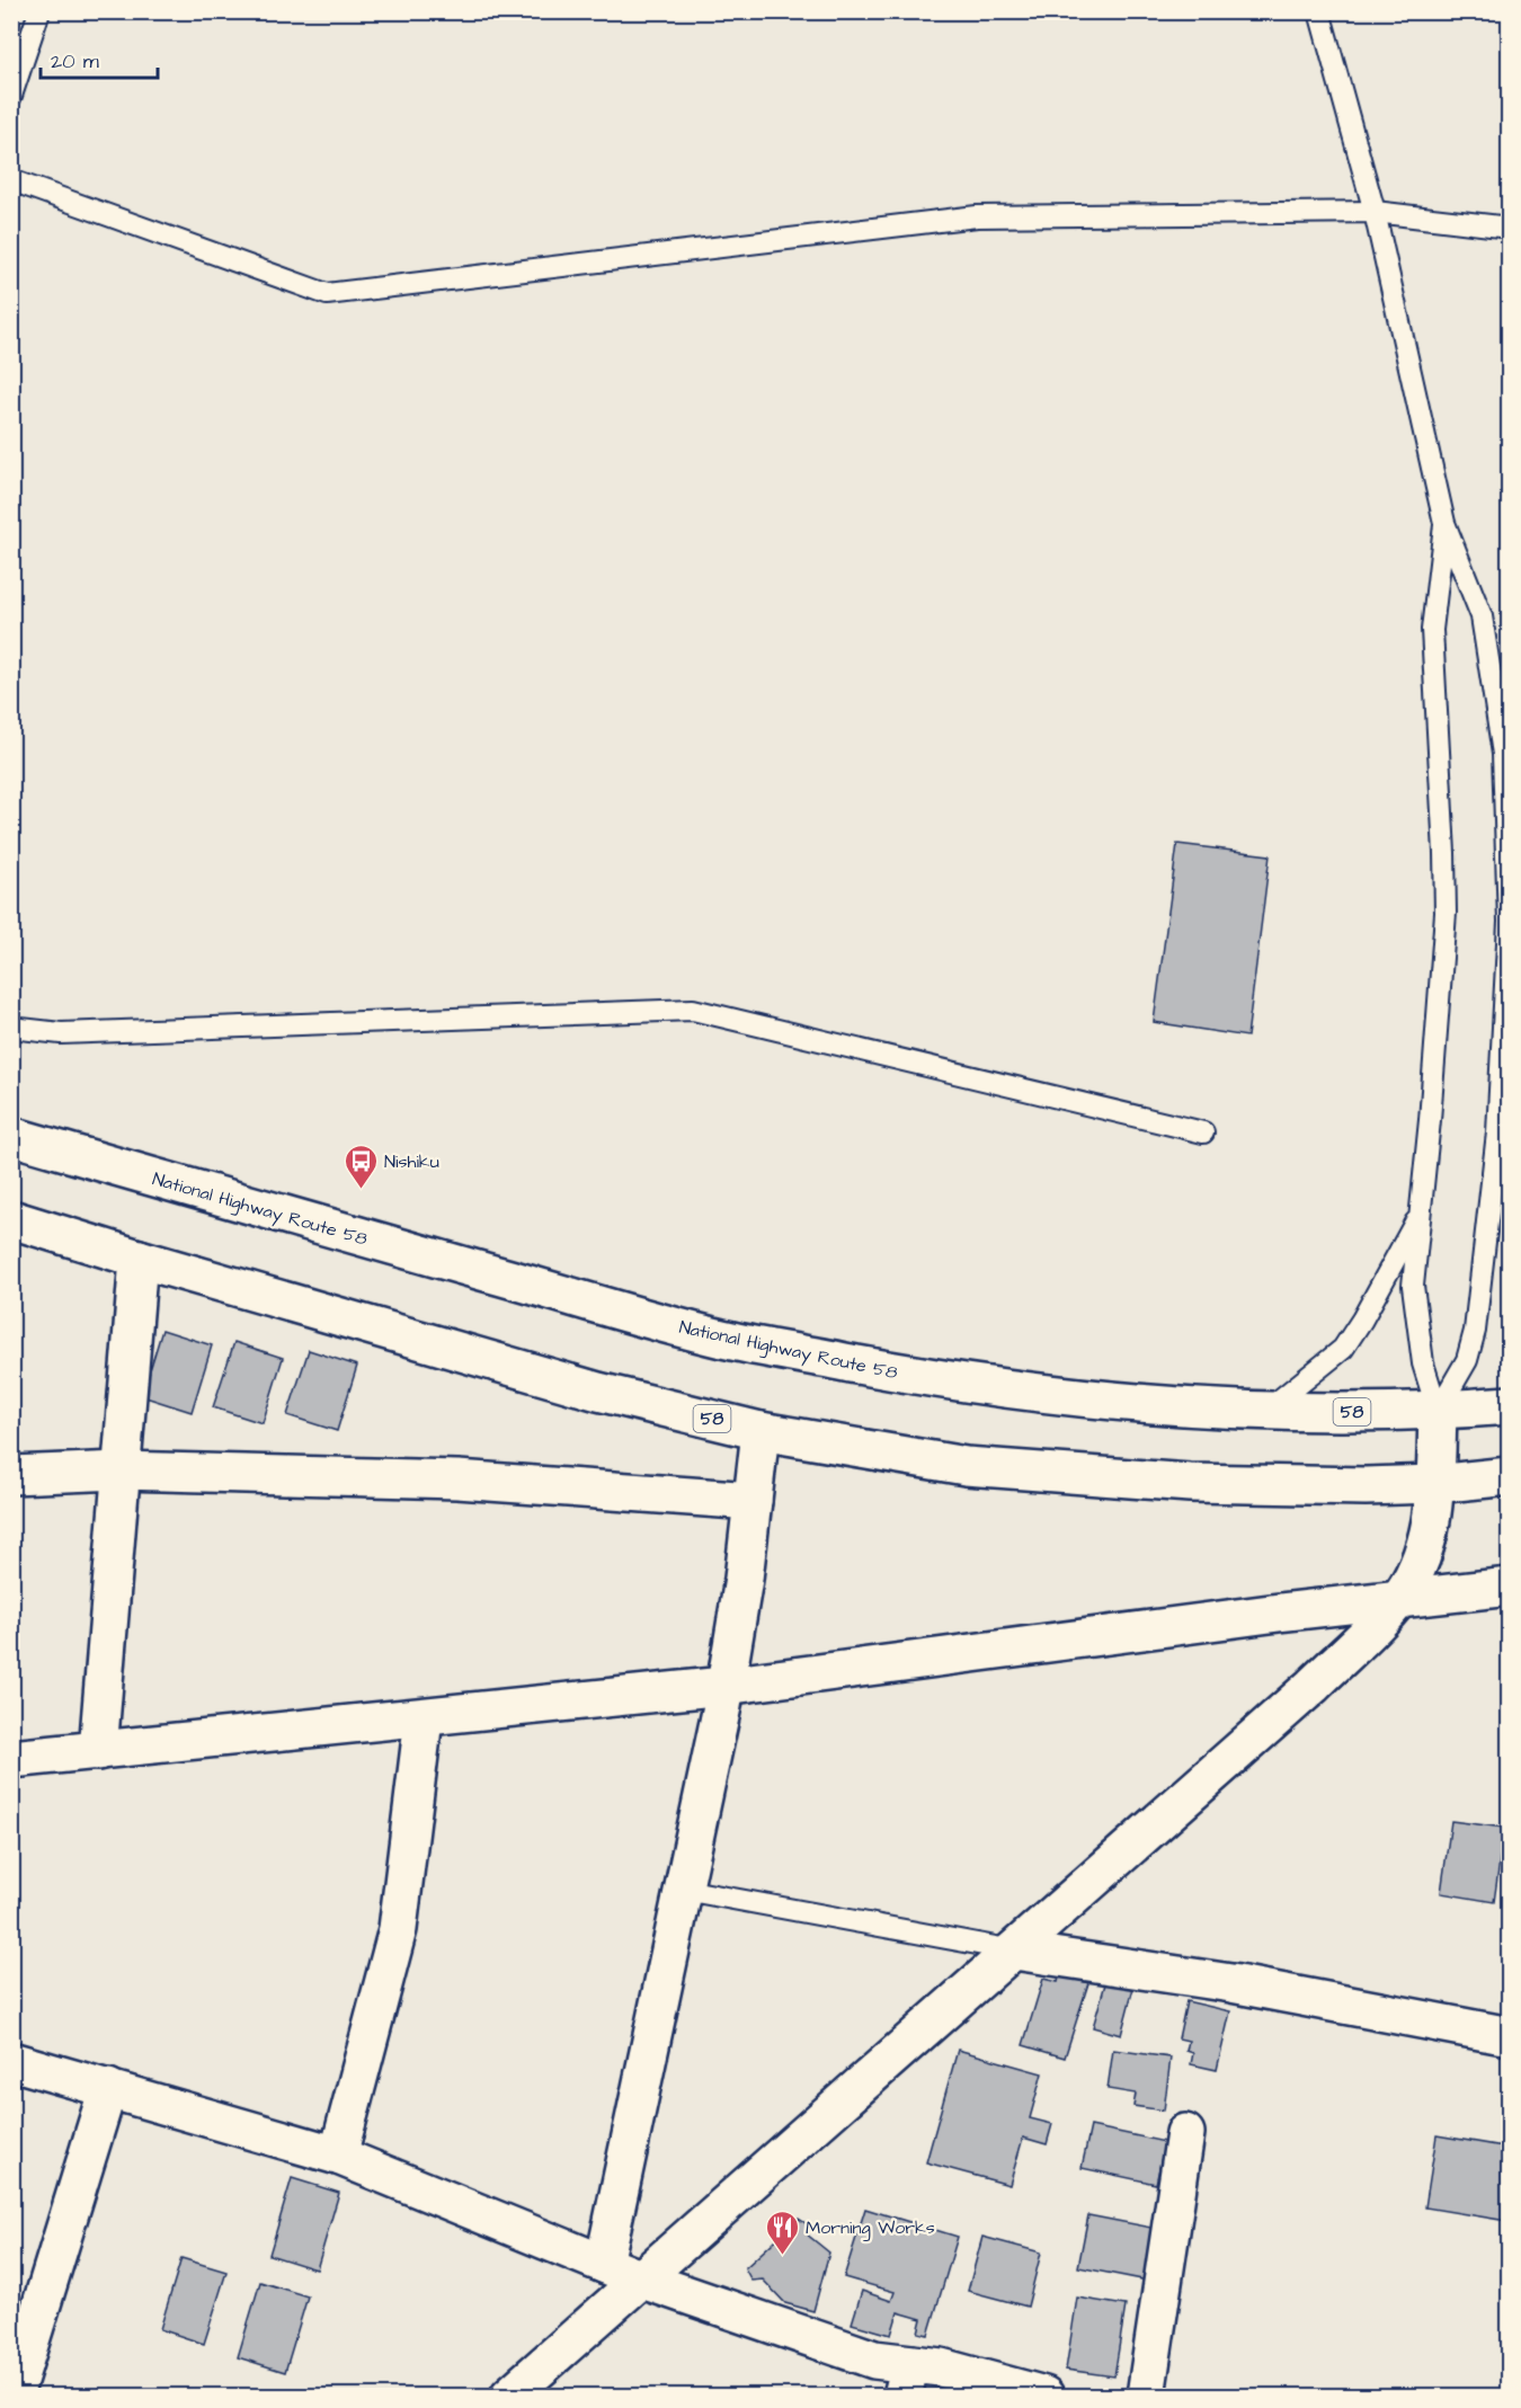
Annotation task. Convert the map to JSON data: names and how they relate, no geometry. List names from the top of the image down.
{
  "streets": {
    "main road": ["National Highway Route 58", "58"]
  },
  "places": {
    "bus stop": ["Nishiku"],
    "restaurant": ["Morning Works"]
  },
  "scale_bar": "20 m"
}
